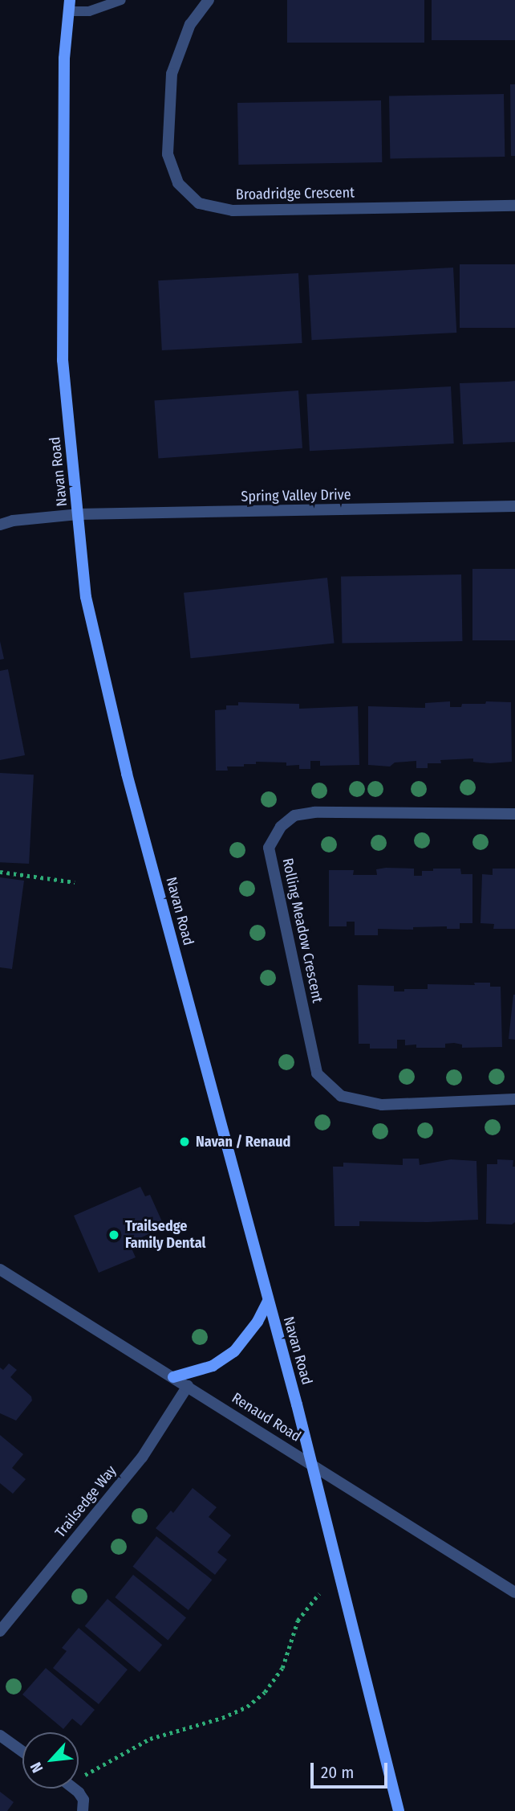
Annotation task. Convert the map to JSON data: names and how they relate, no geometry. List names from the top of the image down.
{
  "streets": {
    "main road": ["Navan Road"],
    "street": [
      "Broadridge Crescent",
      "Spring Valley Drive",
      "Rolling Meadow Crescent",
      "Renaud Road",
      "Trailsedge Way"
    ]
  },
  "crossings": [
    ["Navan Road", "Spring Valley Drive"],
    ["Navan Road", "Renaud Road"],
    ["Renaud Road", "Trailsedge Way"]
  ],
  "places": ["Navan / Renaud", "Trailsedge Family Dental"],
  "scale_bar": "20 m",
  "north": "bottom left"
}
